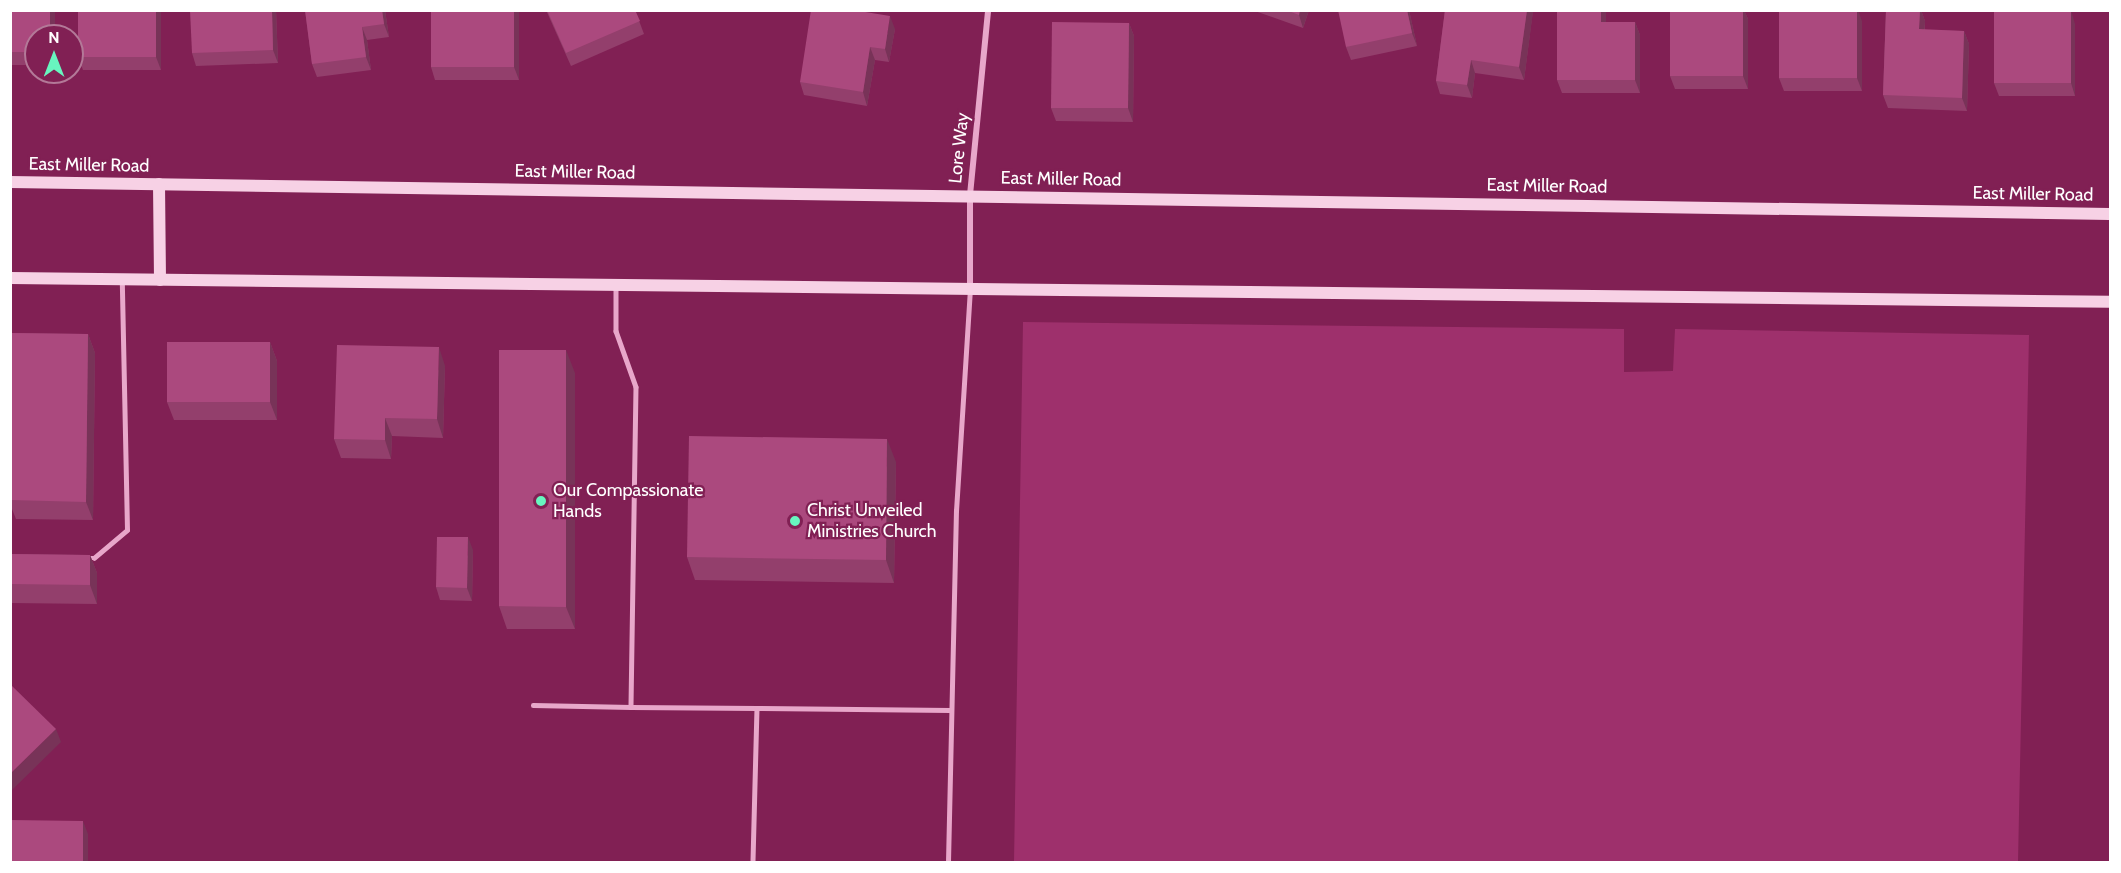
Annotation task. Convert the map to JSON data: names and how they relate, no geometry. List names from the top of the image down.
{
  "streets": {
    "main road": ["East Miller Road"],
    "street": ["Lore Way"]
  },
  "crossings": [
    ["Lore Way", "East Miller Road"]
  ],
  "places": ["Our Compassionate Hands", "Christ Unveiled Ministries Church"],
  "north": "top"
}
